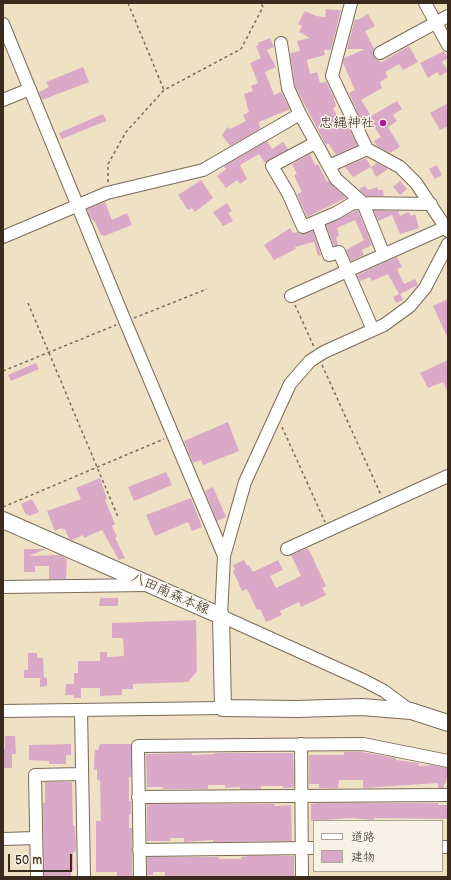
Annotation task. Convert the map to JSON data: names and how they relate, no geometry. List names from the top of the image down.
{
  "streets": {
    "main road": ["八田南森本線"]
  },
  "places": ["忠縄神社"],
  "legend": ["道路", "建物"],
  "scale_bar": "50 m"
}
